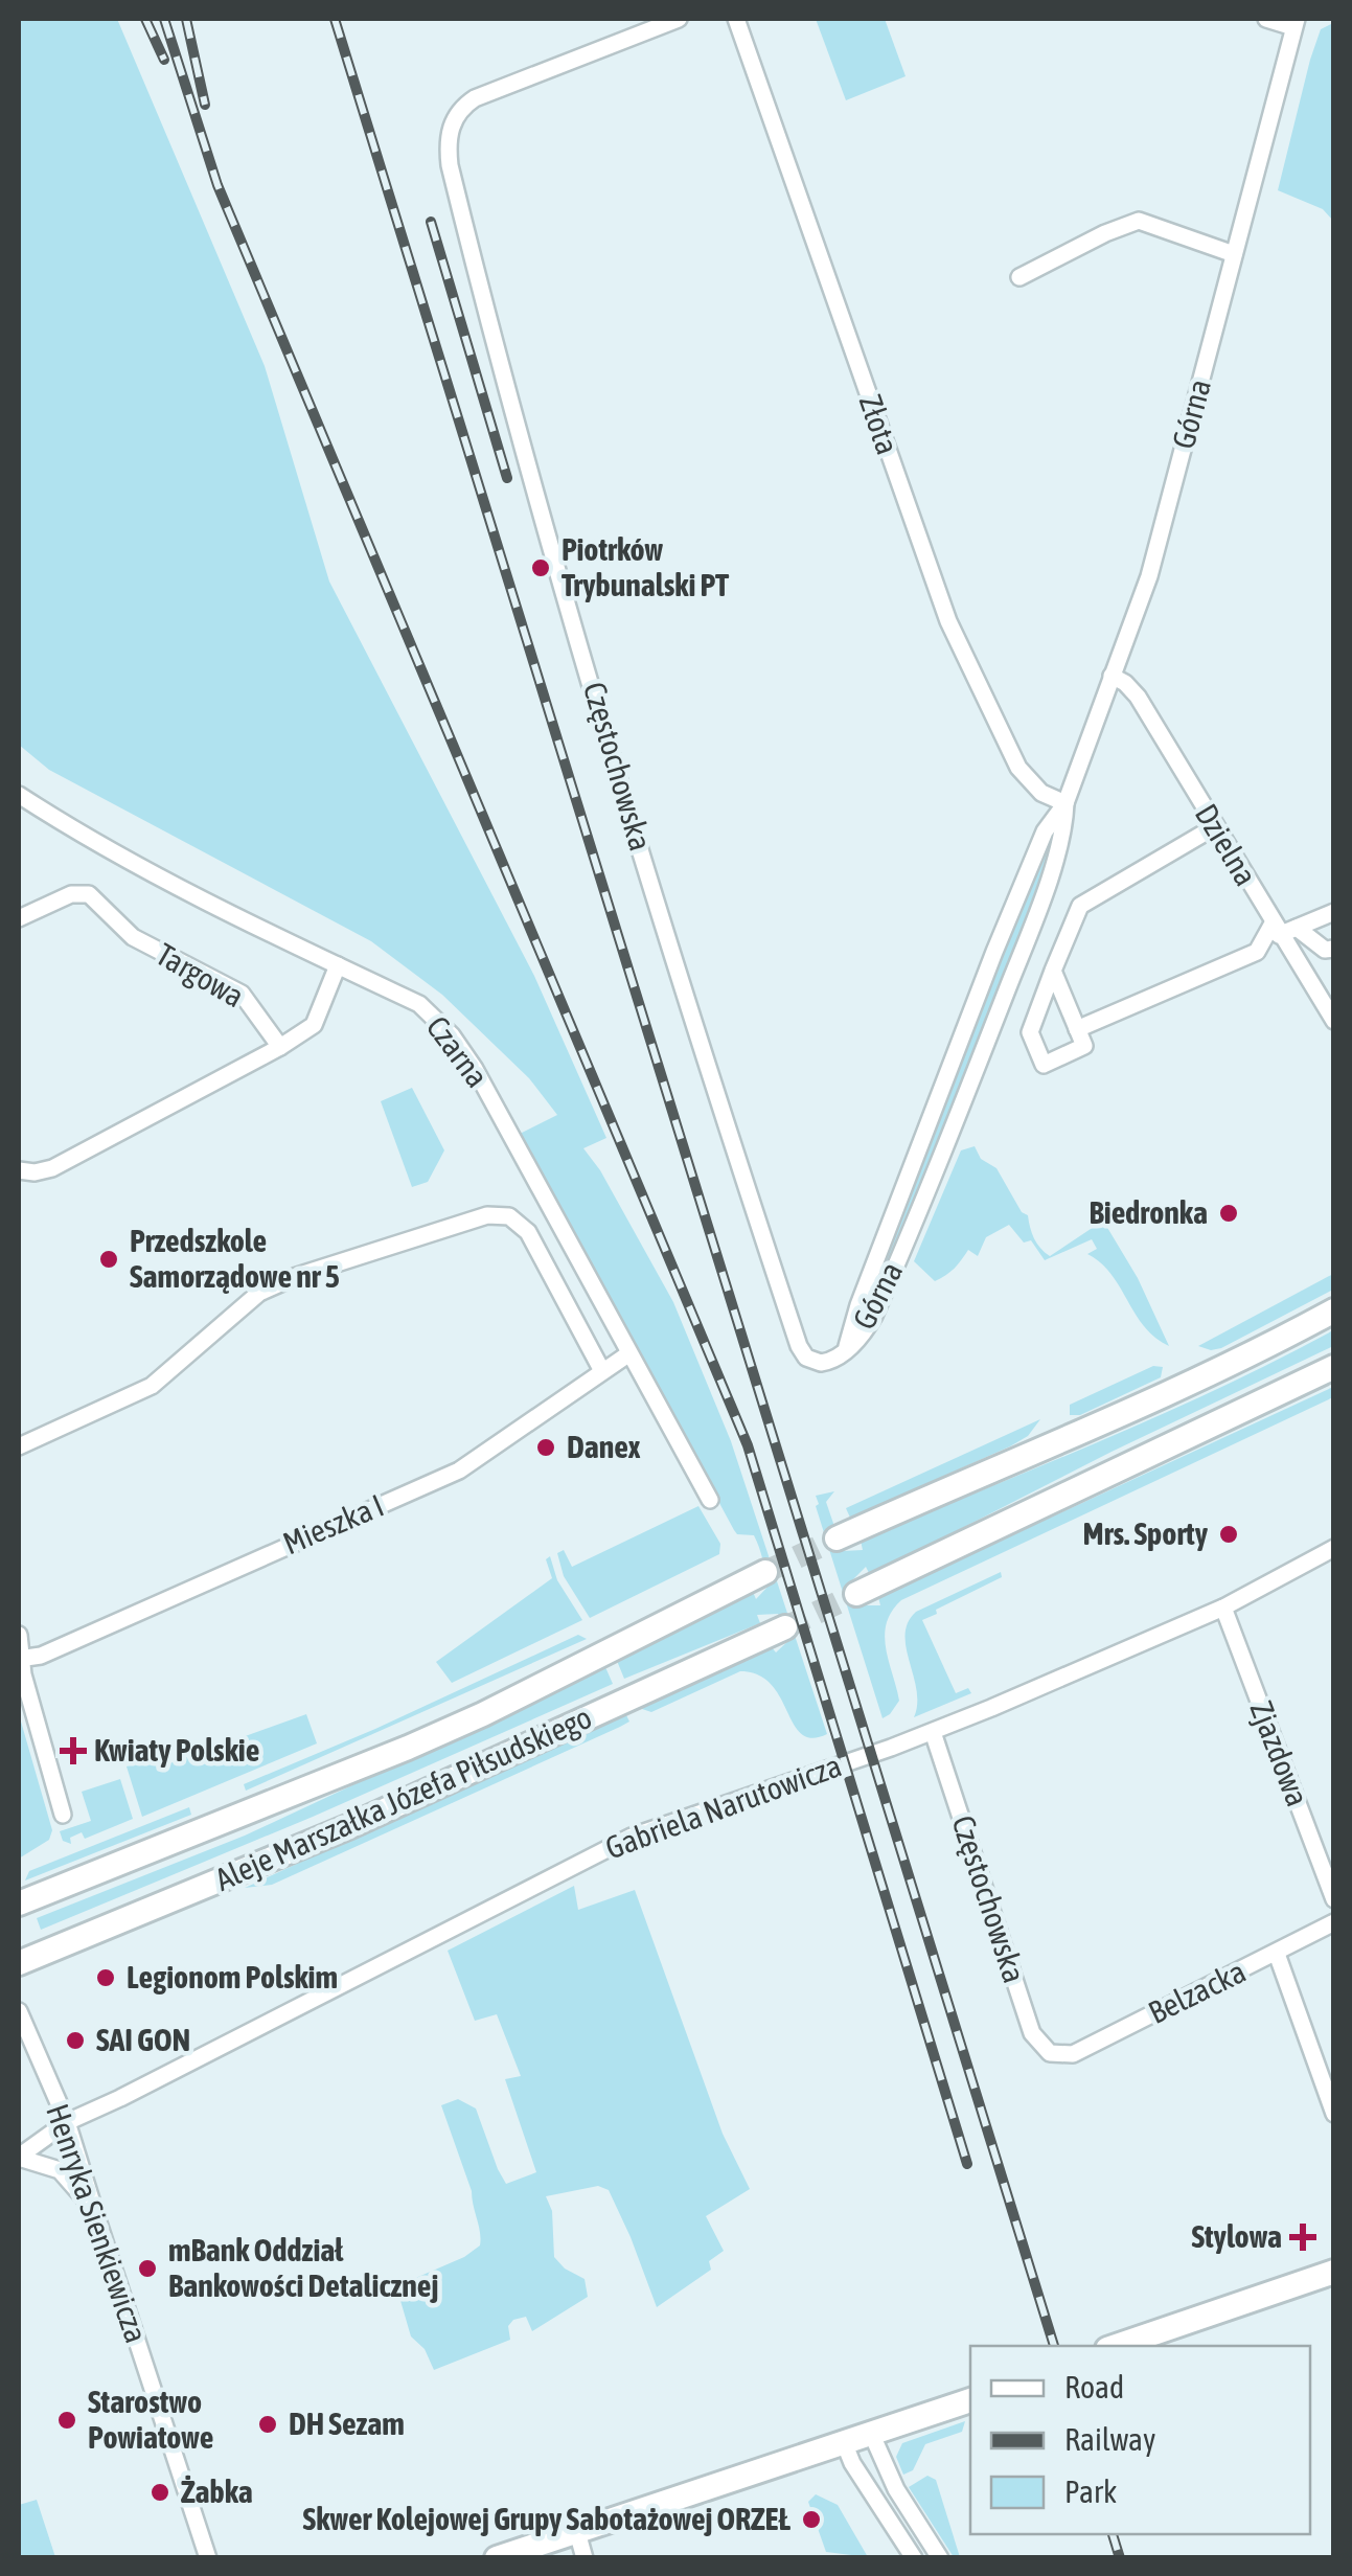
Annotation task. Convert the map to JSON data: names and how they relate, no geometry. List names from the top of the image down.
{
  "streets": {
    "main road": ["Aleje Marszałka Józefa Piłsudskiego"],
    "street": [
      "Górna",
      "Złota",
      "Częstochowska",
      "Dzielna",
      "Targowa",
      "Czarna",
      "Mieszka I",
      "Zjazdowa",
      "Gabriela Narutowicza",
      "Belzacka",
      "Henryka Sienkiewicza"
    ]
  },
  "crossings": [
    ["Górna", "Złota"],
    ["Górna", "Częstochowska"],
    ["Górna", "Dzielna"],
    ["Częstochowska", "Gabriela Narutowicza"],
    ["Częstochowska", "Belzacka"],
    ["Czarna", "Mieszka I"],
    ["Zjazdowa", "Gabriela Narutowicza"],
    ["Gabriela Narutowicza", "Henryka Sienkiewicza"]
  ],
  "places": {
    "other": [
      "Piotrków Trybunalski PT",
      "Biedronka",
      "Przedszkole Samorządowe nr 5",
      "Danex",
      "Mrs. Sporty",
      "Legionom Polskim",
      "SAI GON",
      "mBank Oddział Bankowości Detalicznej",
      "Starostwo Powiatowe",
      "DH Sezam",
      "Żabka",
      "Skwer Kolejowej Grupy Sabotażowej ORZEŁ"
    ],
    "health": ["Kwiaty Polskie", "Stylowa"]
  },
  "legend": ["Road", "Railway", "Park"]
}
